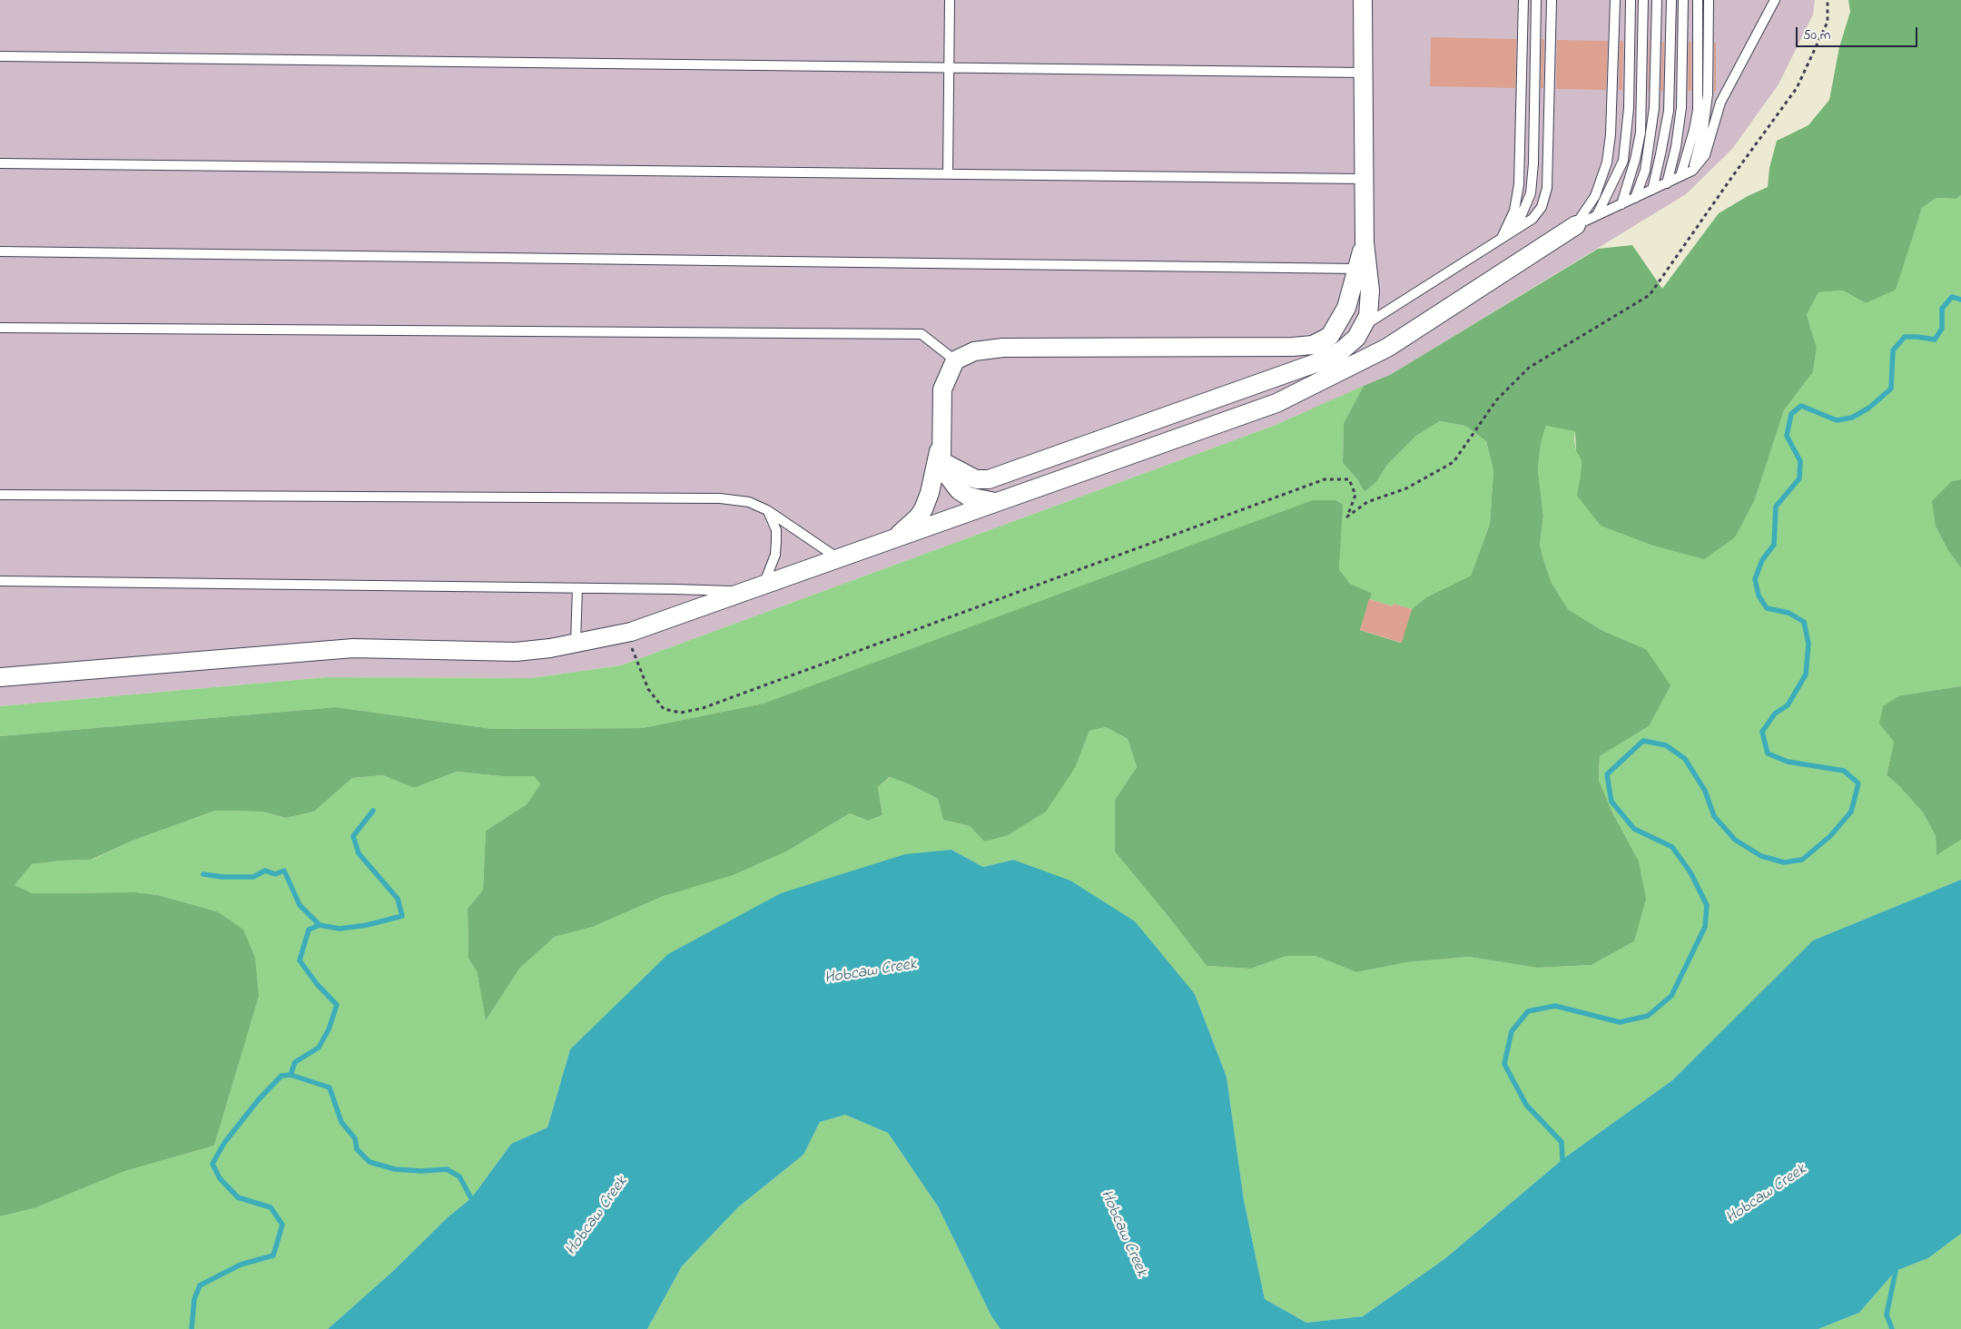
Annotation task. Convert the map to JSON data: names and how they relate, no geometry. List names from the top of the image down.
{
  "water": ["Hobcaw Creek"],
  "scale_bar": "50 m"
}
